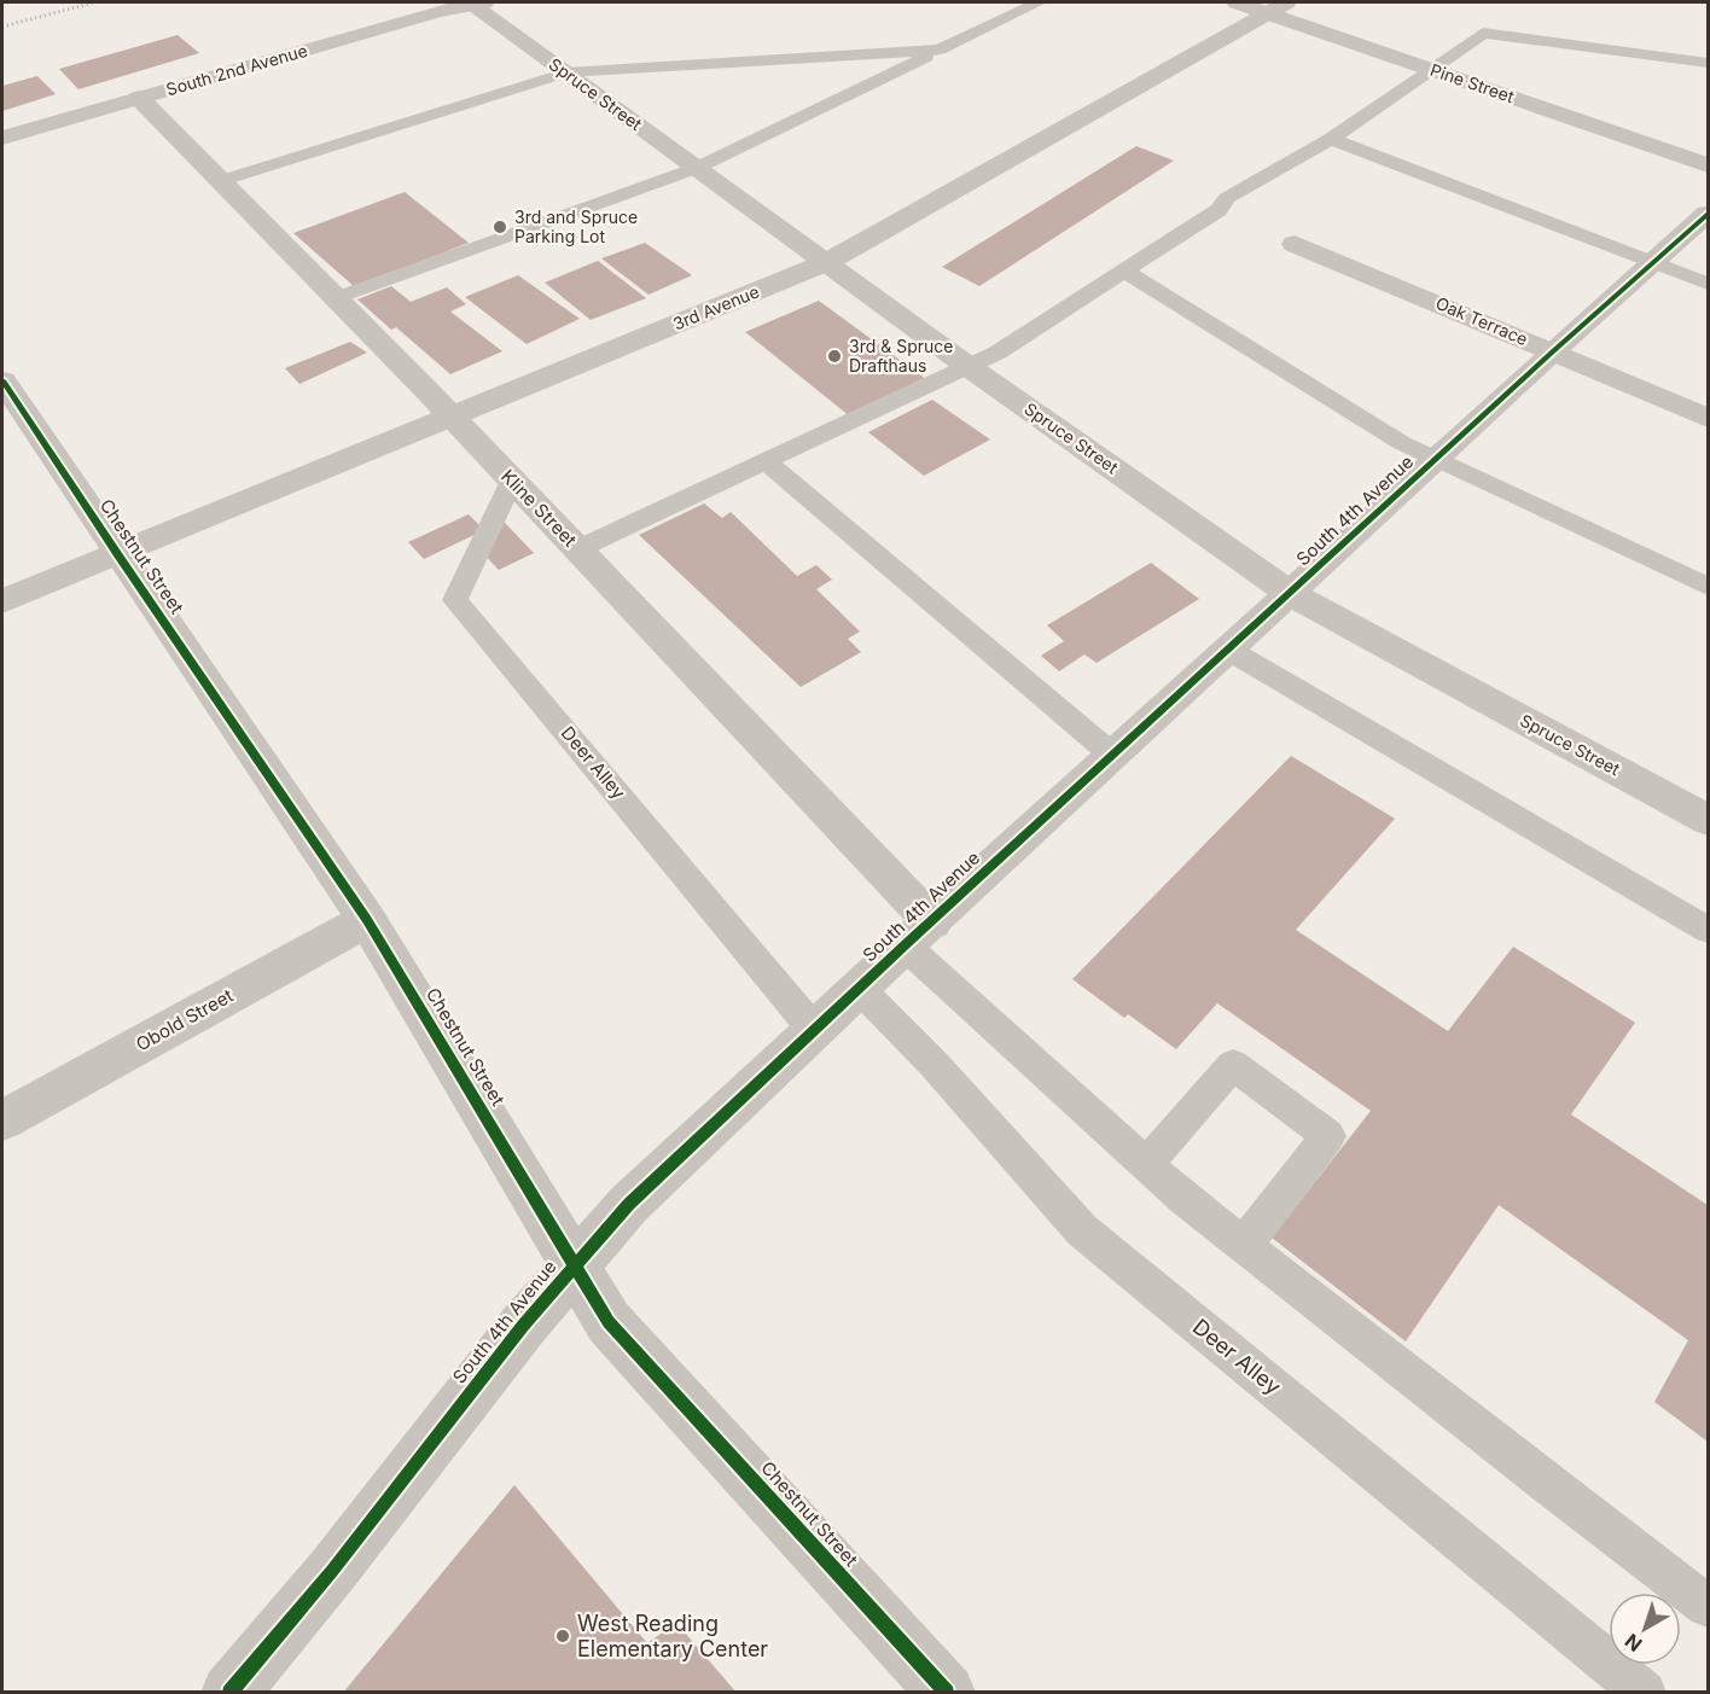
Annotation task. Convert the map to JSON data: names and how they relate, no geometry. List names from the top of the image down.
{
  "streets": {
    "street": [
      "South 2nd Avenue",
      "Pine Street",
      "Spruce Street",
      "3rd Avenue",
      "Oak Terrace",
      "Kline Street",
      "South 4th Avenue",
      "Chestnut Street",
      "Obold Street"
    ],
    "lane": ["Deer Alley"]
  },
  "crossings": [
    ["South 2nd Avenue", "Spruce Street"],
    ["South 2nd Avenue", "Kline Street"],
    ["Pine Street", "3rd Avenue"],
    ["Spruce Street", "3rd Avenue"],
    ["Spruce Street", "South 4th Avenue"],
    ["3rd Avenue", "Kline Street"],
    ["3rd Avenue", "Chestnut Street"],
    ["Oak Terrace", "South 4th Avenue"],
    ["Kline Street", "South 4th Avenue"],
    ["Kline Street", "Deer Alley"],
    ["South 4th Avenue", "Chestnut Street"],
    ["South 4th Avenue", "Deer Alley"],
    ["Chestnut Street", "Obold Street"]
  ],
  "places": ["3rd and Spruce Parking Lot", "3rd & Spruce Drafthaus", "West Reading Elementary Center"],
  "north": "bottom left"
}
